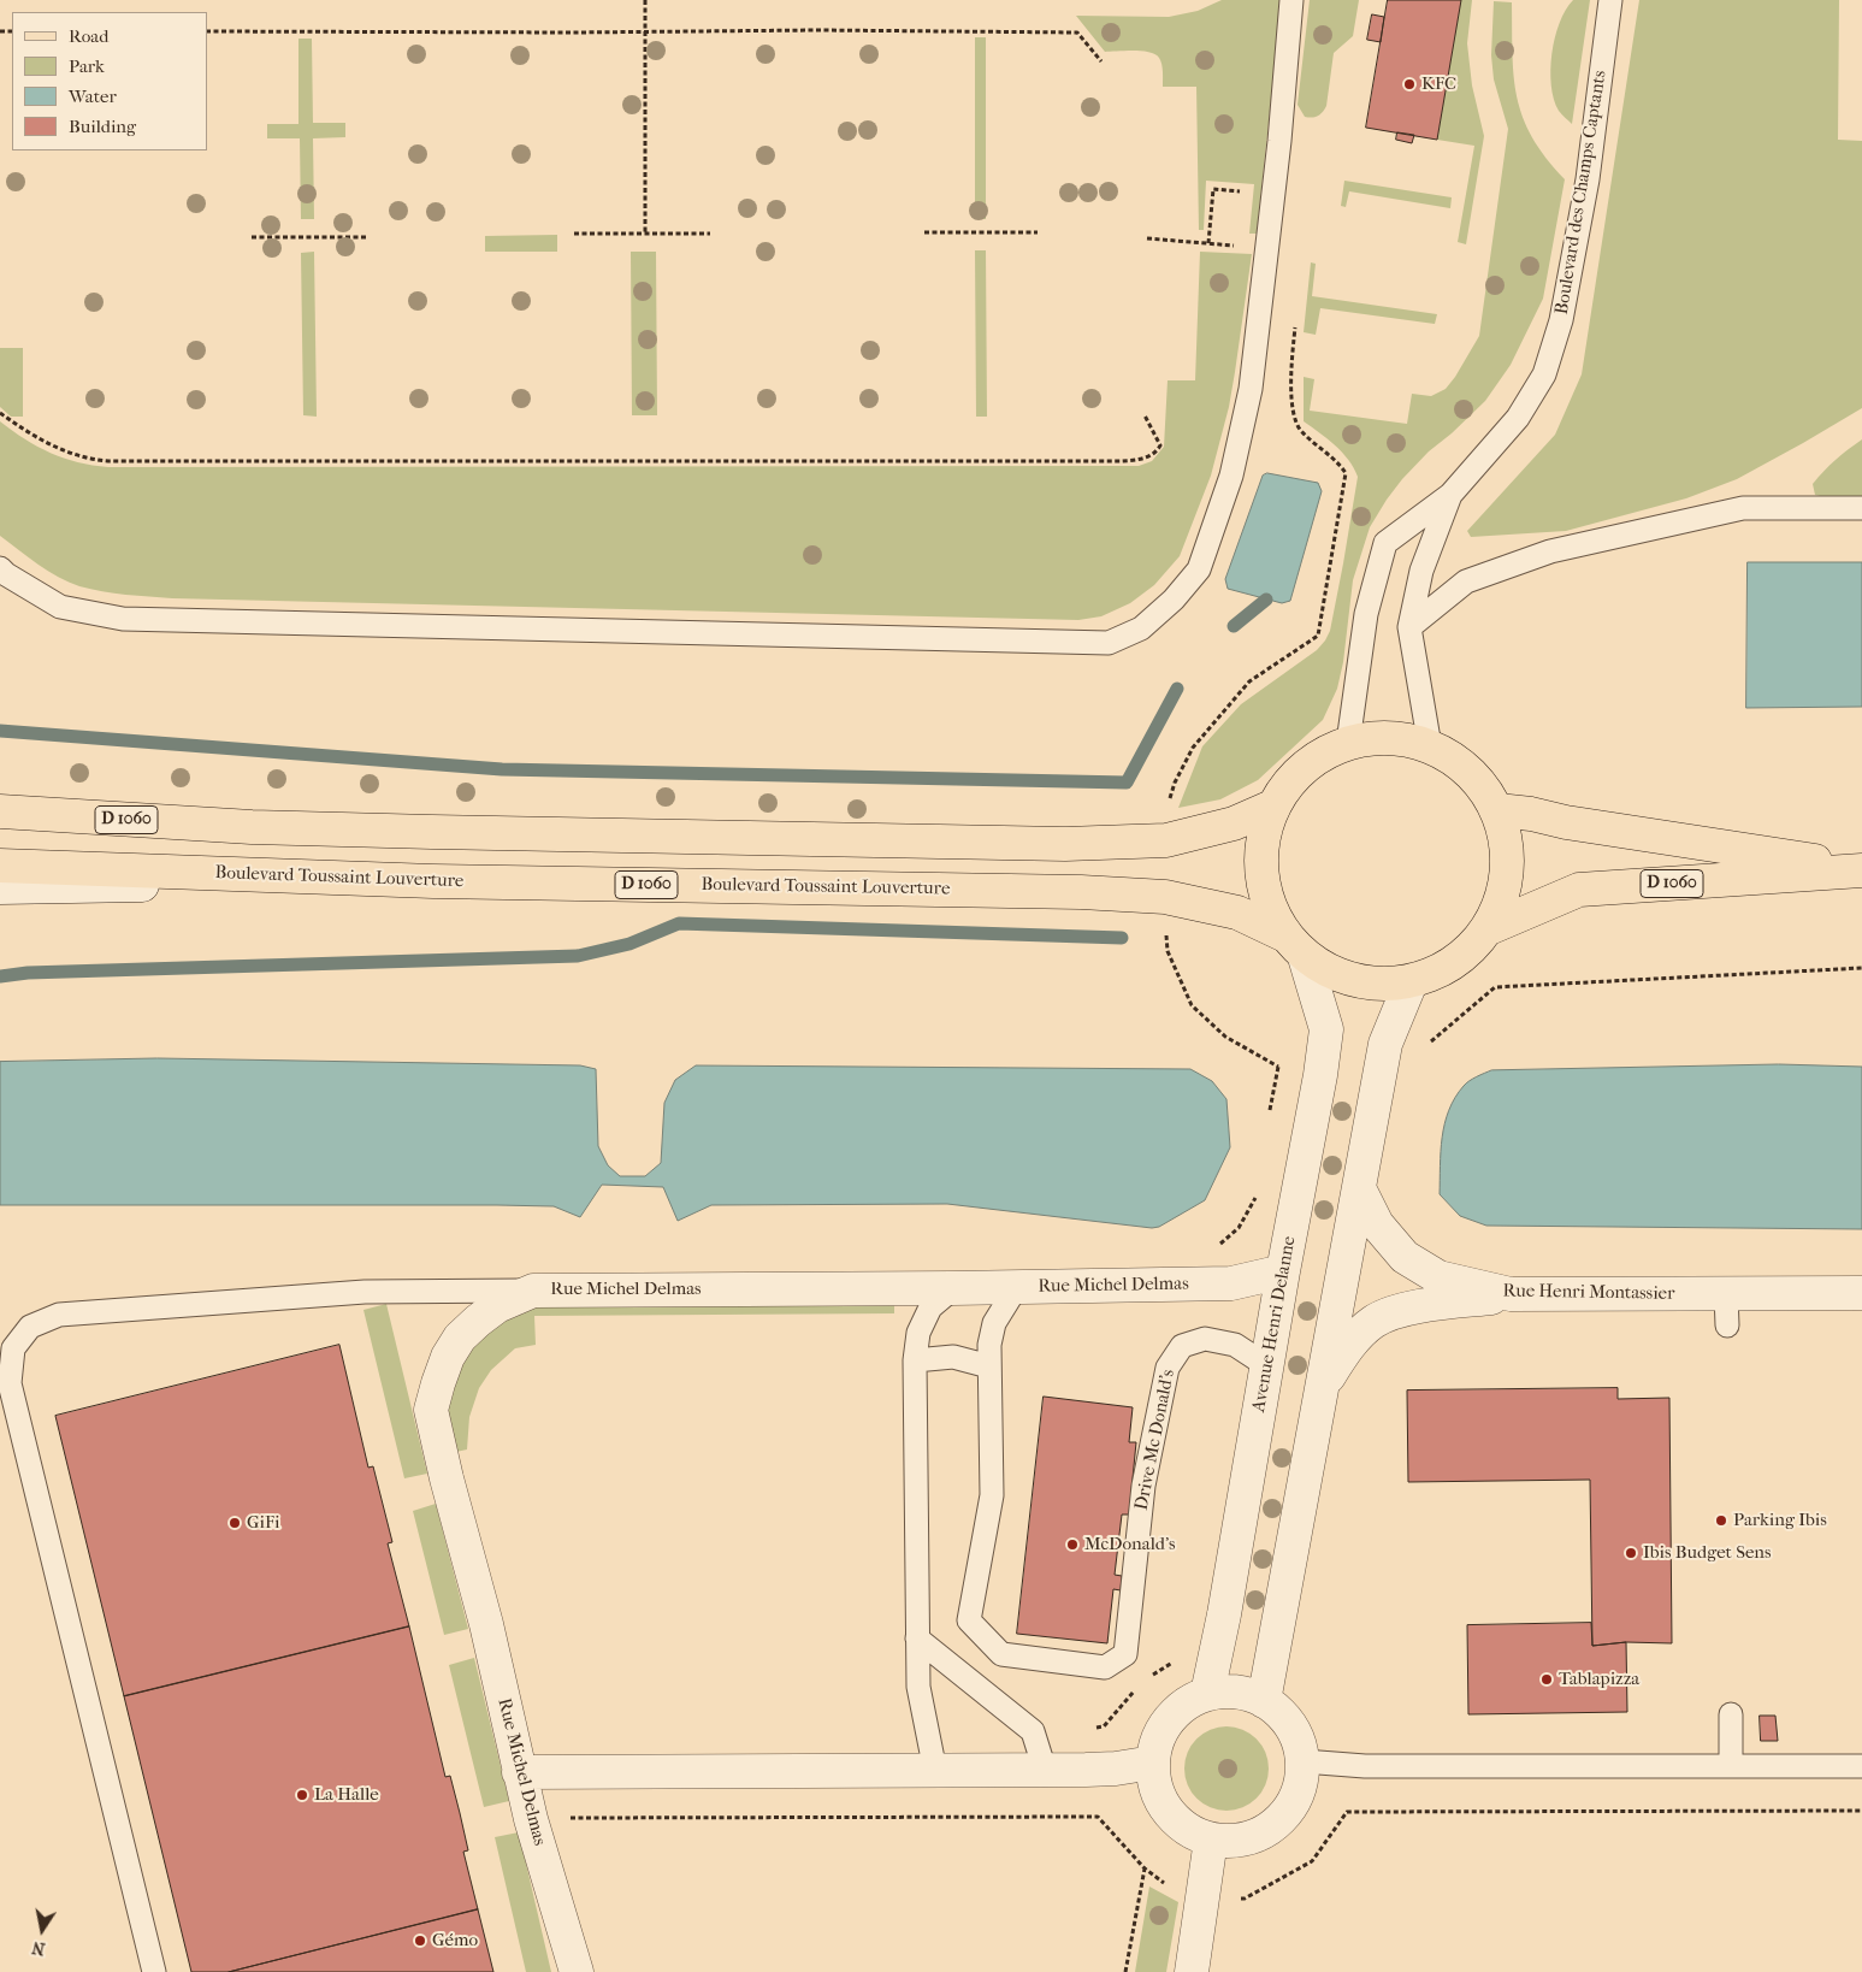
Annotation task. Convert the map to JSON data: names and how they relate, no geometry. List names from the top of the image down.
{
  "streets": {
    "main road": ["D 1060", "Boulevard Toussaint Louverture"],
    "street": ["Rue Michel Delmas", "Rue Henri Montassier", "Avenue Henri Delanne"],
    "lane": ["Boulevard des Champs Captants", "Drive Mc Donald's"]
  },
  "crossings": [
    ["D 1060", "Boulevard Toussaint Louverture"],
    ["Boulevard Toussaint Louverture", "Avenue Henri Delanne"],
    ["Rue Michel Delmas", "Avenue Henri Delanne"],
    ["Rue Michel Delmas", "Drive Mc Donald's"],
    ["Avenue Henri Delanne", "Drive Mc Donald's"]
  ],
  "places": [
    "KFC",
    "Parking Ibis",
    "GiFi",
    "McDonald's",
    "Ibis Budget Sens",
    "Tablapizza",
    "La Halle",
    "Gémo"
  ],
  "legend": [
    "Road",
    "Park",
    "Water",
    "Building"
  ],
  "north": "bottom"
}
